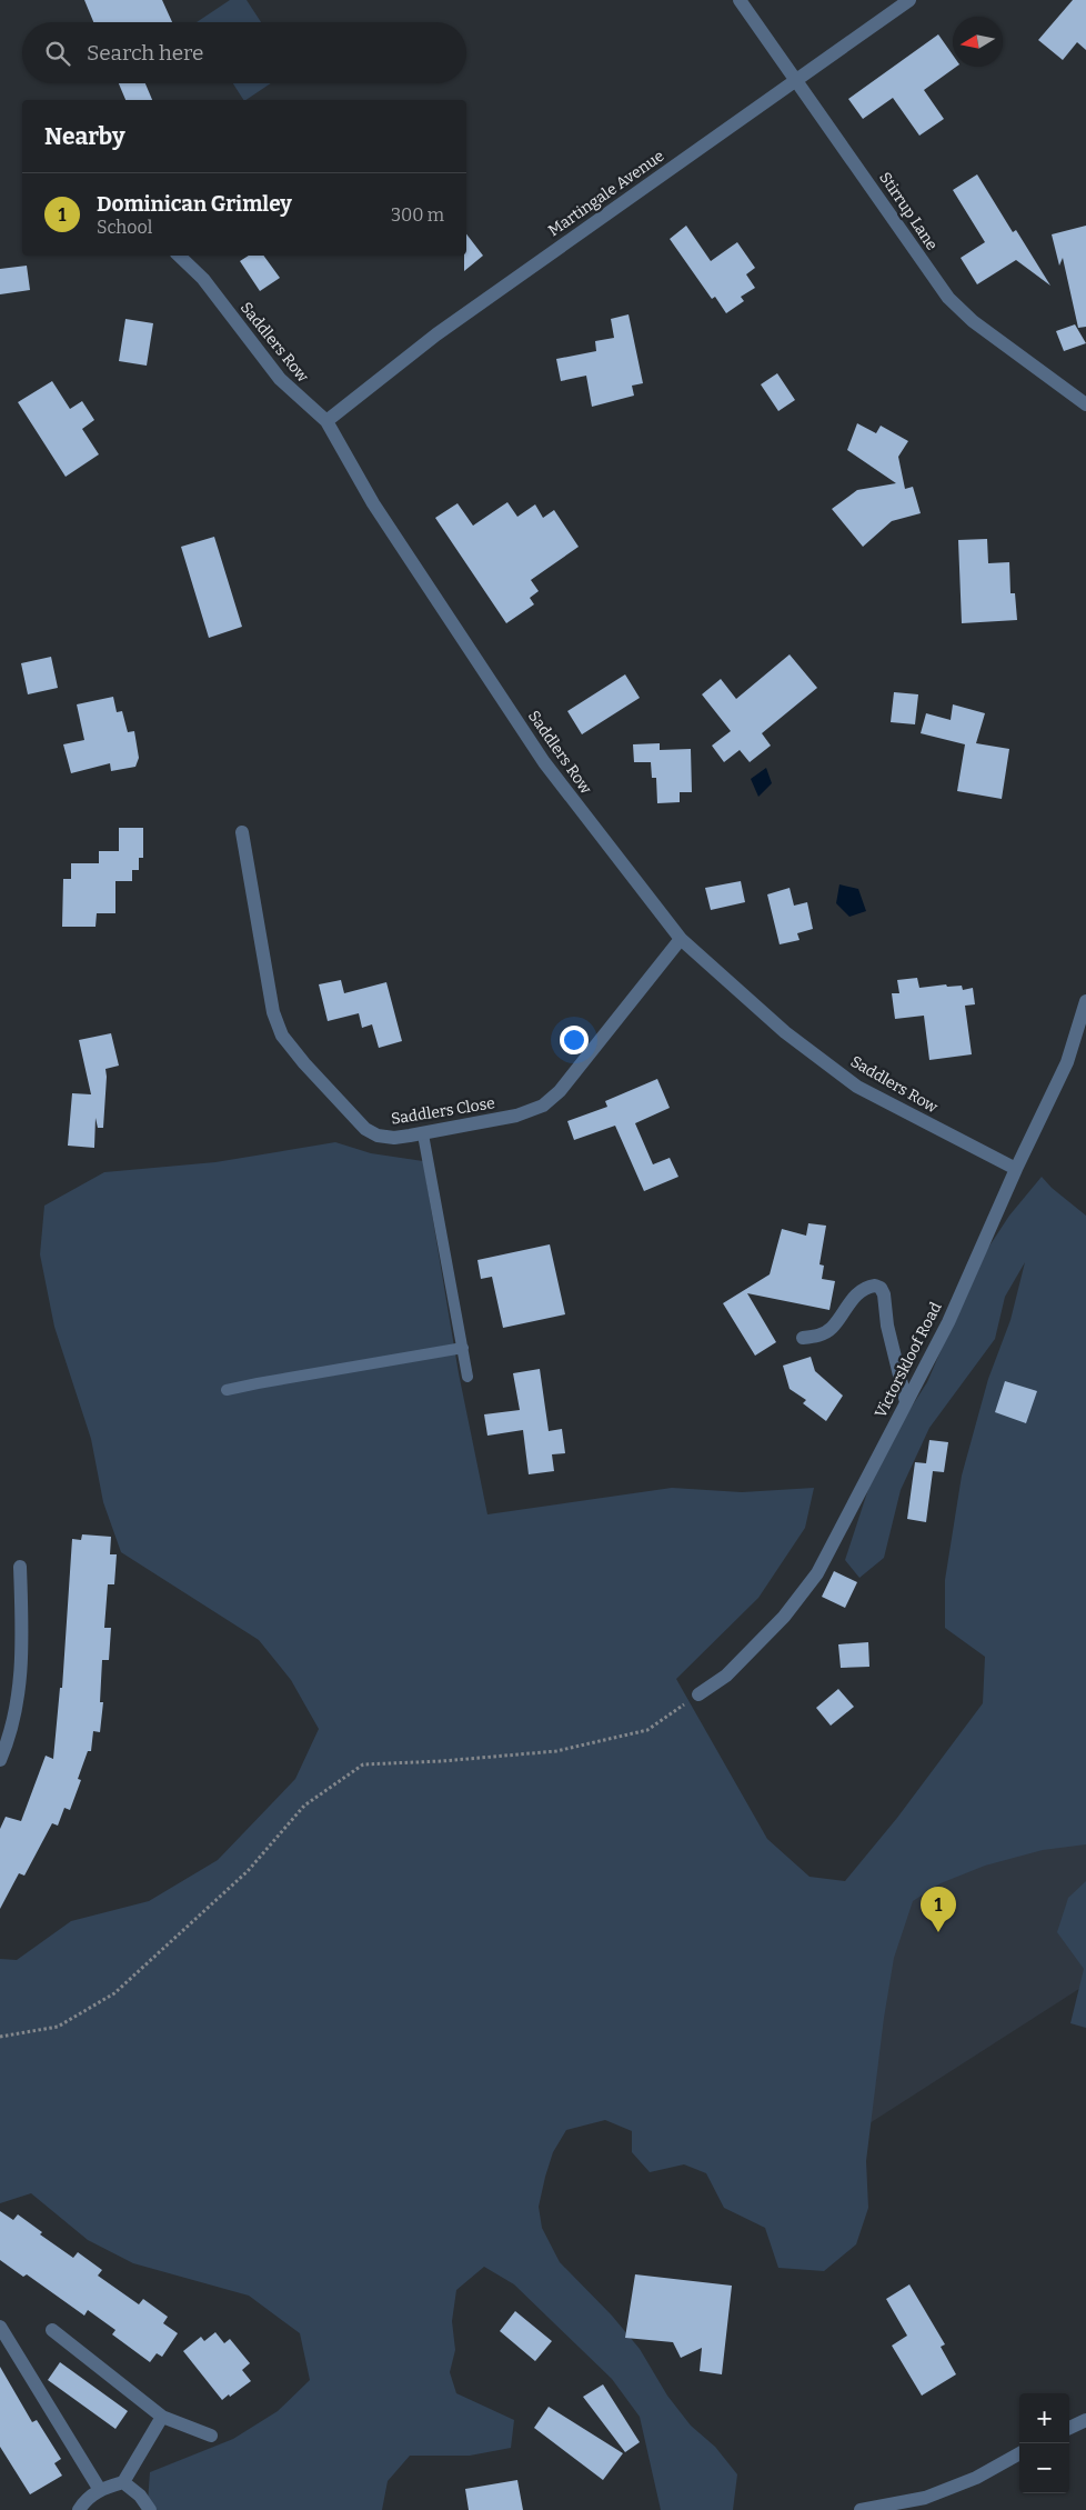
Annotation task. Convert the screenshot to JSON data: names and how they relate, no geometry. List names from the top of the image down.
{
  "streets": {
    "street": [
      "Martingale Avenue",
      "Stirrup Lane",
      "Saddlers Row",
      "Saddlers Close",
      "Victorskloof Road"
    ]
  },
  "crossings": [
    ["Martingale Avenue", "Stirrup Lane"],
    ["Martingale Avenue", "Saddlers Row"],
    ["Saddlers Row", "Saddlers Close"],
    ["Saddlers Row", "Victorskloof Road"]
  ],
  "north": "left",
  "page": {
    "search": "Search here",
    "heading": "Nearby",
    "list": [
      {
        "mark": "1",
        "name": "Dominican Grimley",
        "note": "School",
        "value": "300 m"
      }
    ],
    "pins": "1",
    "map_buttons": ["+", "−"]
  }
}
